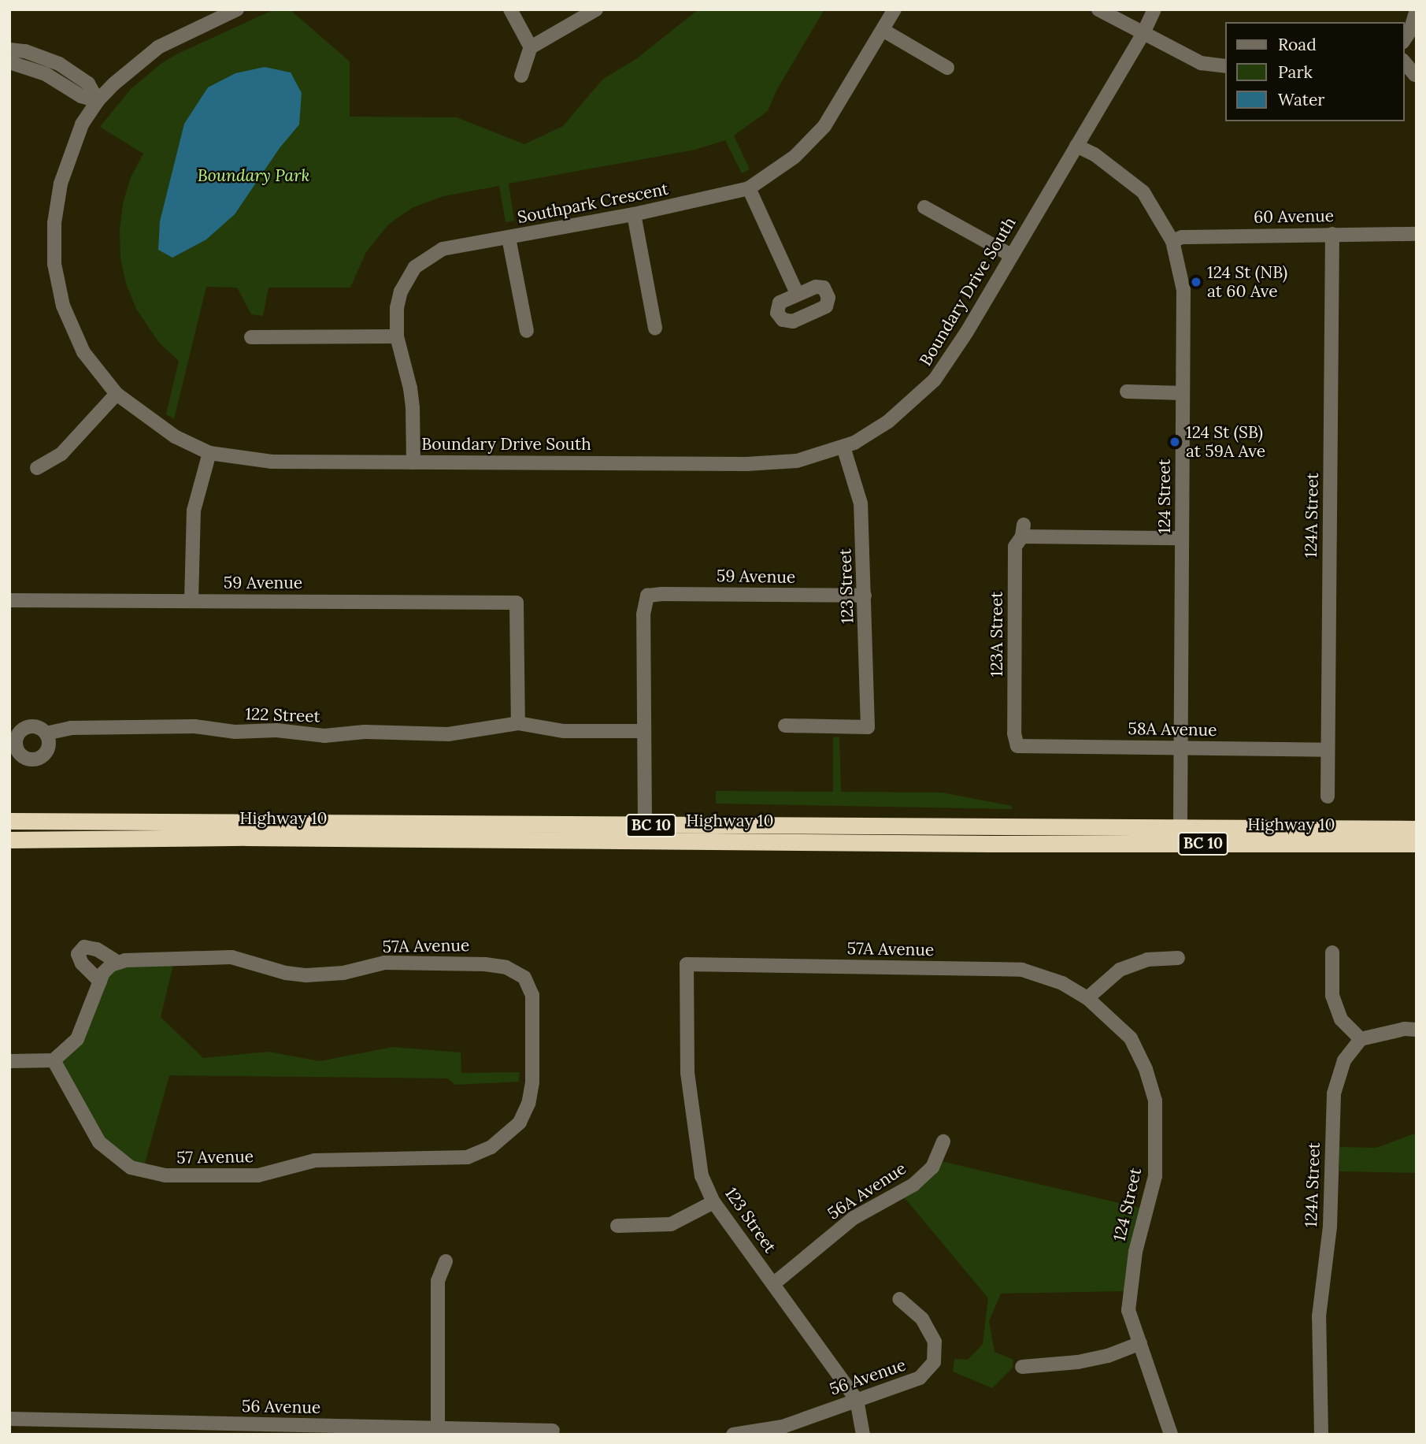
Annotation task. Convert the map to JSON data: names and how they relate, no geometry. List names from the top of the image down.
{
  "streets": {
    "highway": ["Highway 10", "BC 10"],
    "street": [
      "Southpark Crescent",
      "60 Avenue",
      "Boundary Drive South",
      "124 Street",
      "124A Street",
      "59 Avenue",
      "123 Street",
      "123A Street",
      "122 Street",
      "58A Avenue",
      "57A Avenue",
      "57 Avenue",
      "56A Avenue",
      "56 Avenue"
    ]
  },
  "crossings": [
    ["Southpark Crescent", "Boundary Drive South"],
    ["60 Avenue", "124 Street"],
    ["60 Avenue", "124A Street"],
    ["Boundary Drive South", "124 Street"],
    ["Boundary Drive South", "123 Street"],
    ["124 Street", "123A Street"],
    ["124 Street", "58A Avenue"],
    ["124 Street", "Highway 10"],
    ["124 Street", "57A Avenue"],
    ["124A Street", "58A Avenue"],
    ["59 Avenue", "123 Street"],
    ["59 Avenue", "122 Street"],
    ["123 Street", "57A Avenue"],
    ["123 Street", "56A Avenue"],
    ["123 Street", "56 Avenue"],
    ["123A Street", "58A Avenue"],
    ["57A Avenue", "57 Avenue"]
  ],
  "parks": ["Boundary Park"],
  "places": ["124 St (NB) at 60 Ave", "124 St (SB) at 59A Ave"],
  "legend": ["Road", "Park", "Water"]
}
